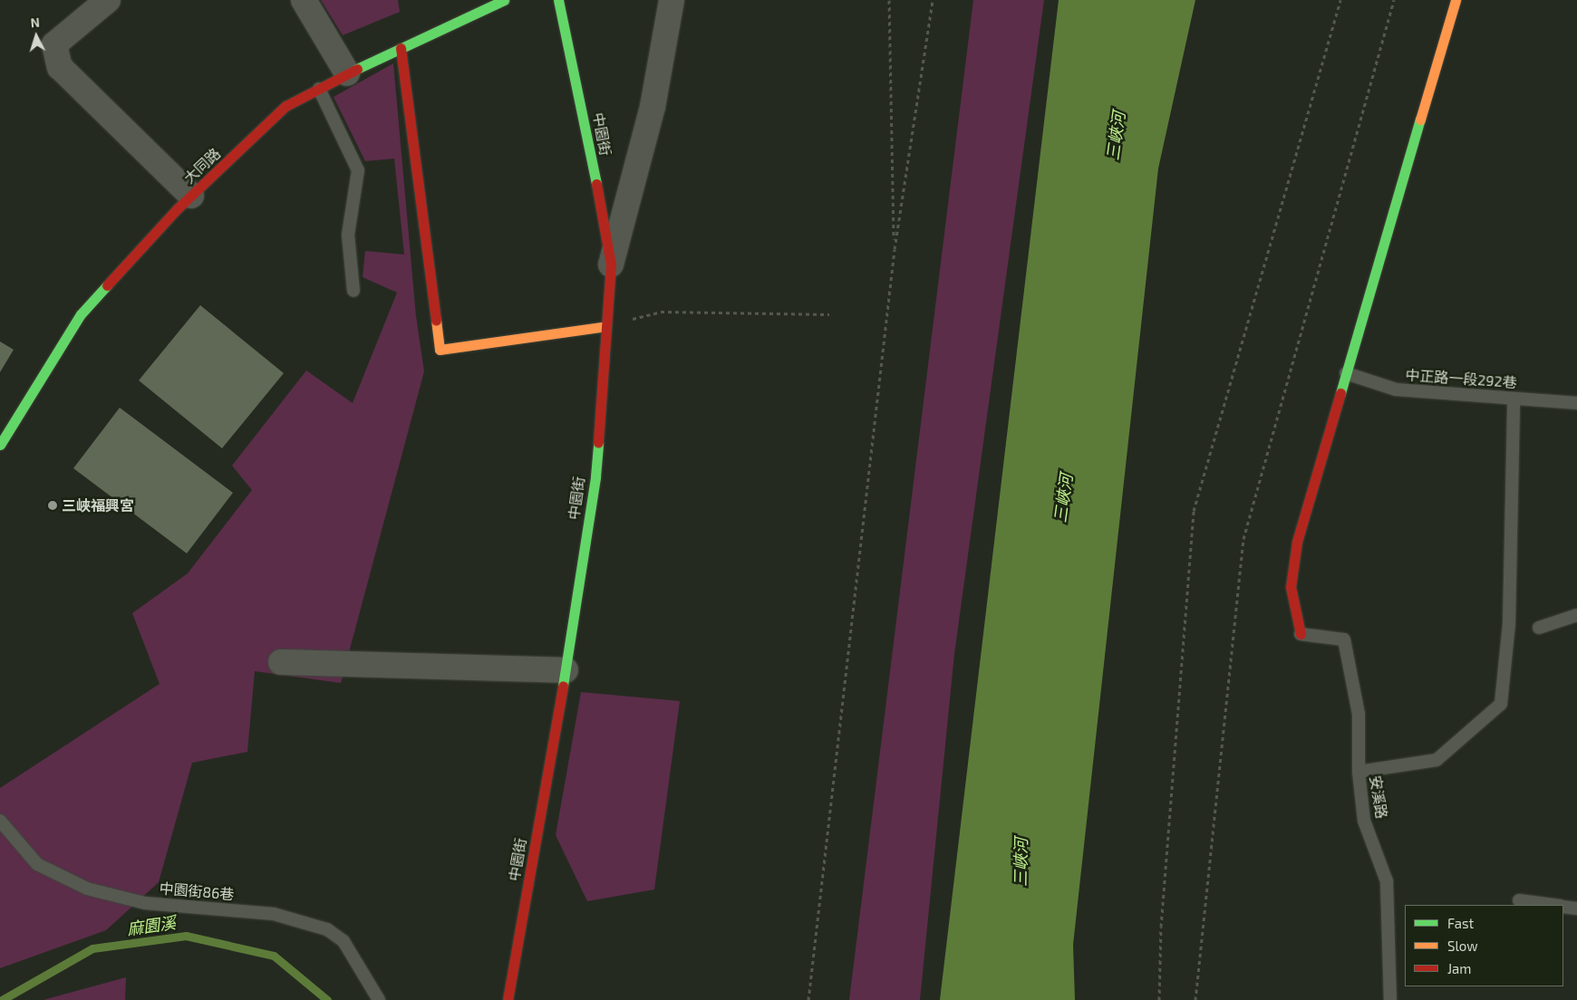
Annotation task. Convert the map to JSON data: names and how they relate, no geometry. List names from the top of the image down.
{
  "streets": {
    "street": ["中園街", "大同路"],
    "lane": ["中正路一段292巷", "安溪路", "中園街86巷"]
  },
  "water": ["三峽河", "麻園溪"],
  "places": ["三峽福興宮"],
  "legend": ["Fast", "Slow", "Jam"],
  "north": "top"
}
